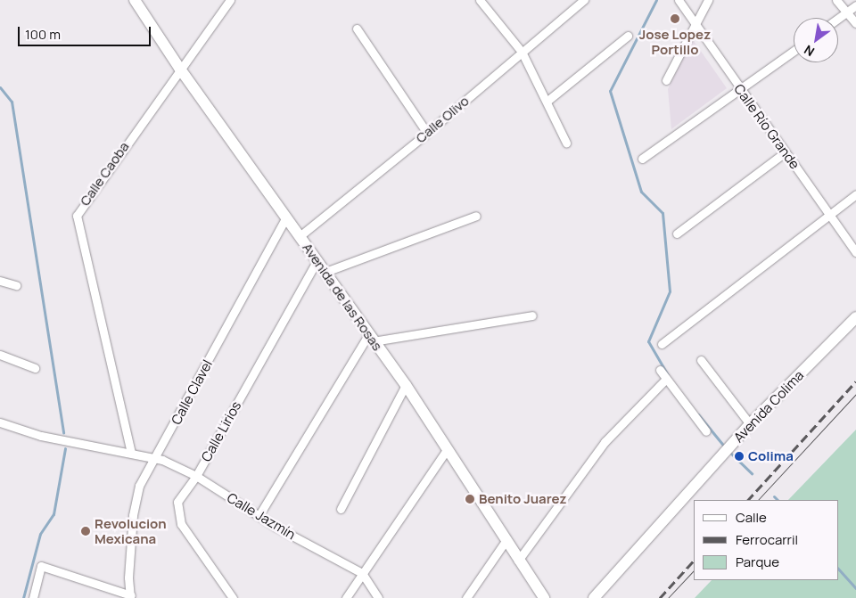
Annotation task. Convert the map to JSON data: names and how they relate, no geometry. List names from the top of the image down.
{
  "streets": {
    "street": [
      "Calle Olivo",
      "Calle Río Grande",
      "Calle Caoba",
      "Avenida de las Rosas",
      "Calle Clavel",
      "Avenida Colima",
      "Calle Lirios",
      "Calle Jazmín"
    ]
  },
  "crossings": [
    ["Calle Olivo", "Avenida de las Rosas"],
    ["Calle Caoba", "Avenida de las Rosas"],
    ["Calle Caoba", "Calle Jazmín"],
    ["Avenida de las Rosas", "Calle Clavel"],
    ["Avenida de las Rosas", "Calle Lirios"],
    ["Calle Clavel", "Calle Jazmín"],
    ["Calle Lirios", "Calle Jazmín"]
  ],
  "places": [
    "Jose Lopez Portillo",
    "Colima",
    "Benito Juarez",
    "Revolucion Mexicana"
  ],
  "legend": ["Calle", "Ferrocarril", "Parque"],
  "scale_bar": "100 m",
  "north": "bottom left"
}
